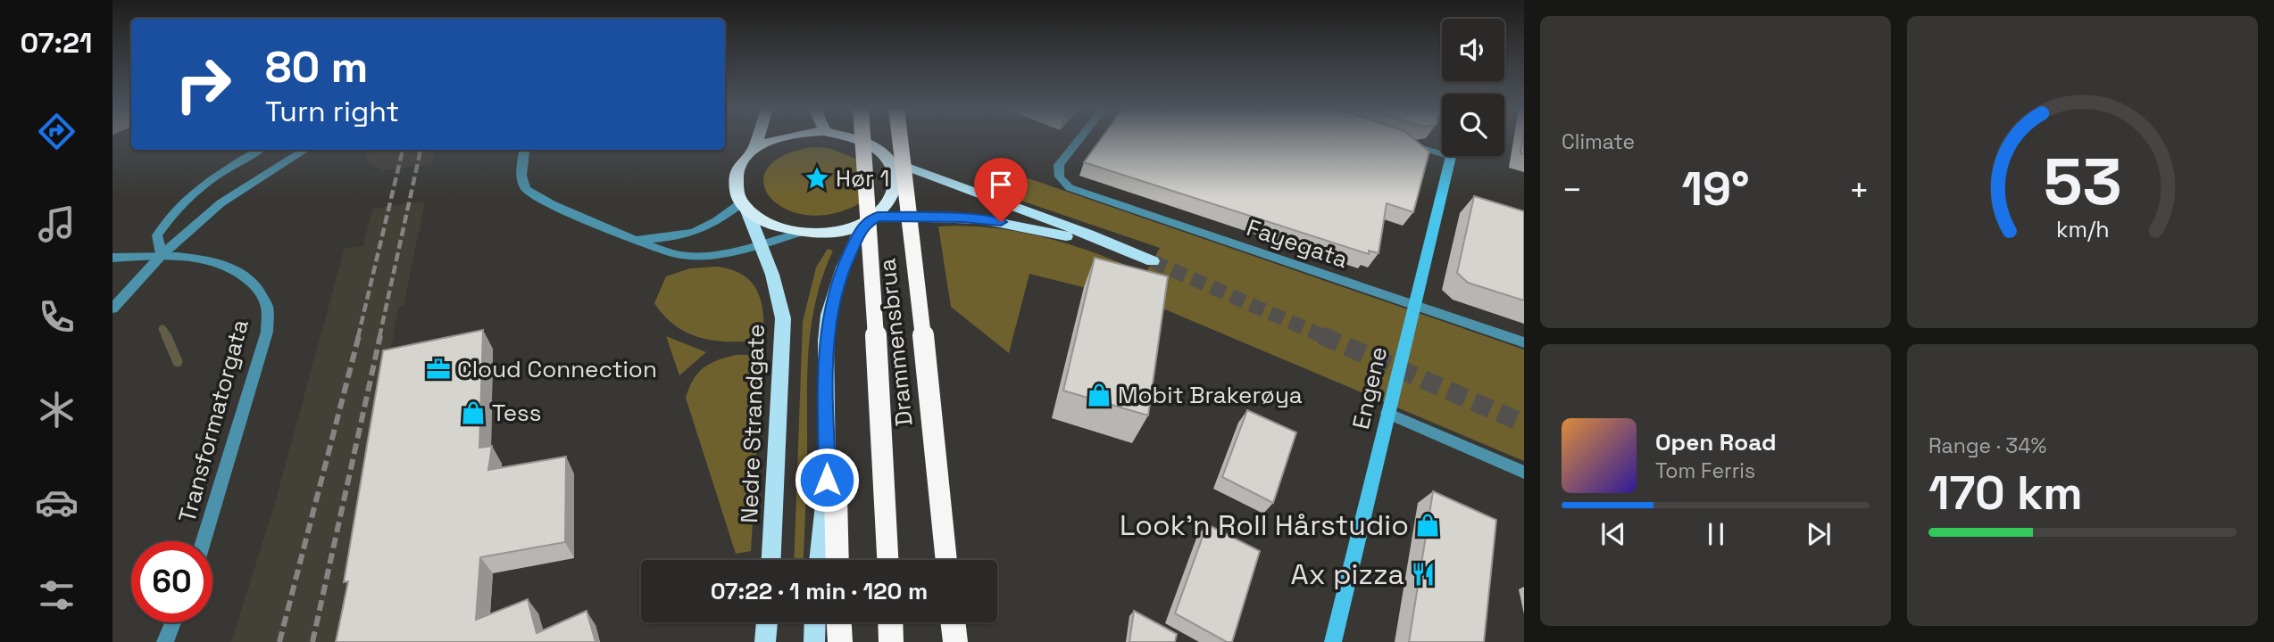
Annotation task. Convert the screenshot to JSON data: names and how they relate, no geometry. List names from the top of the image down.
{
  "streets": {
    "highway": ["Drammensbrua"],
    "main road": ["Engene", "Nedre Strandgate"],
    "street": ["Fayegata", "Transformatorgata"]
  },
  "crossings": [
    ["Fayegata", "Engene"]
  ],
  "places": {
    "place": ["Hør 1"],
    "office": ["Cloud Connection"],
    "shop": ["Mobit Brakerøya", "Tess", "Look'n Roll Hårstudio"],
    "restaurant": ["Ax pizza"]
  },
  "page": {
    "tabs": "07:21",
    "tile": [
      "Climate",
      ["Range · 34%", "170 km"]
    ],
    "turn": ["80 m", "Turn right"],
    "heat": ["−", "19°", "+"],
    "song": ["Open Road", "Tom Ferris"],
    "limit": "60",
    "trip": "07:22 · 1 min · 120 m",
    "gauge": ["53", "km/h"]
  }
}
